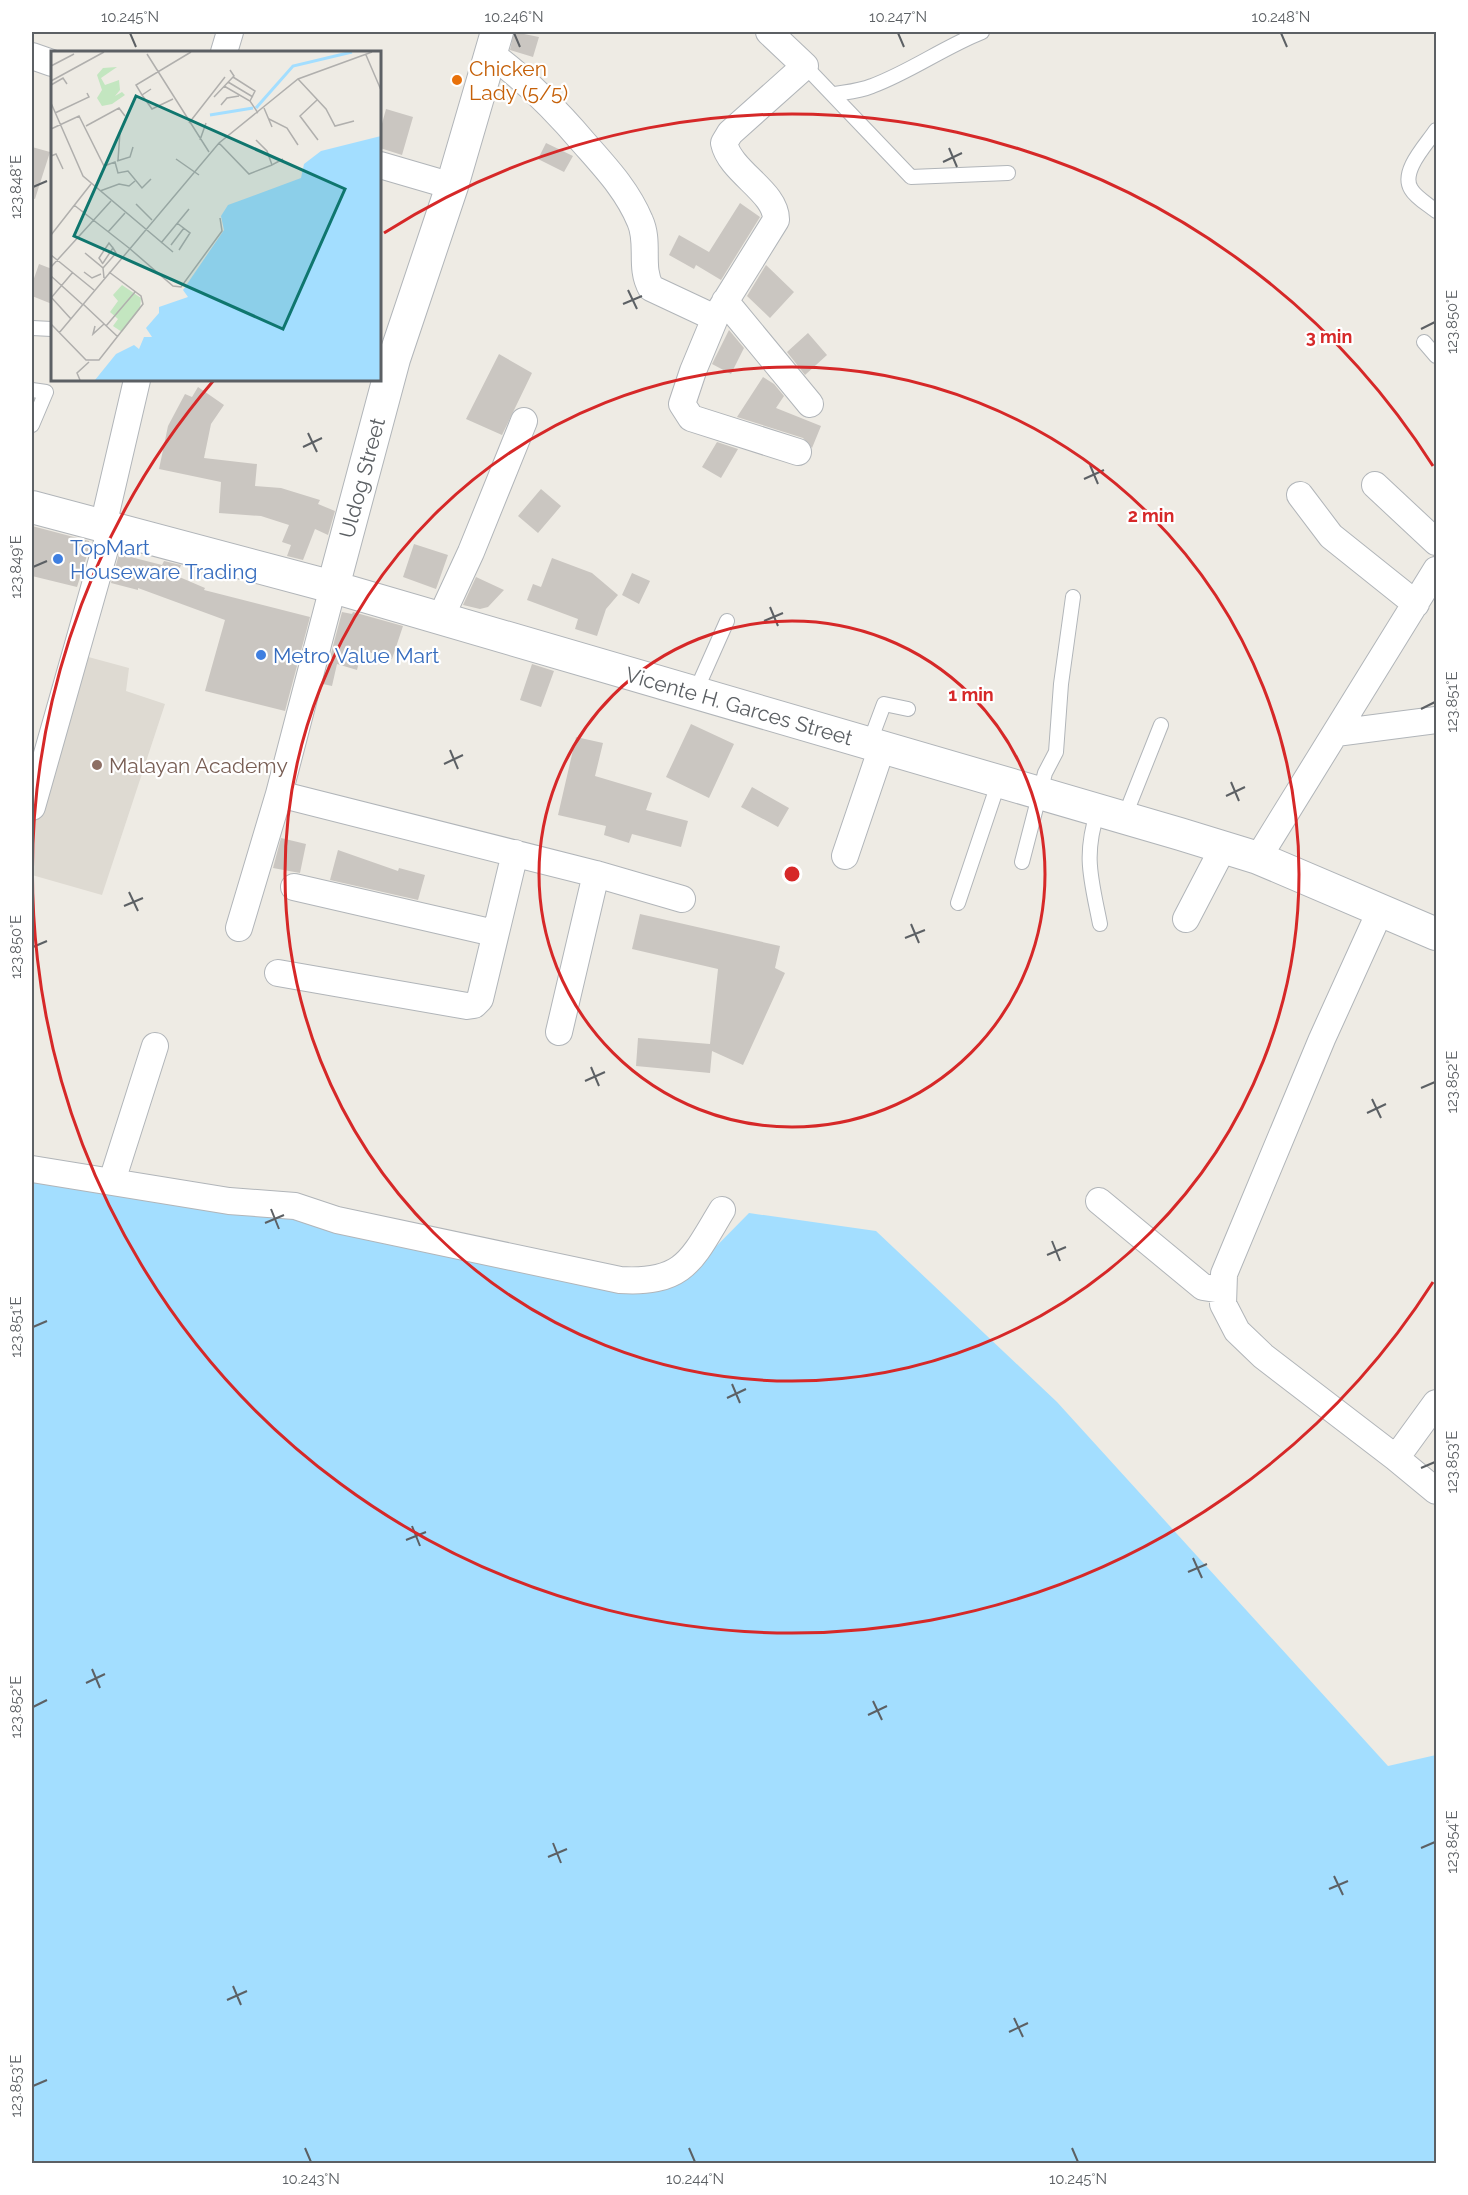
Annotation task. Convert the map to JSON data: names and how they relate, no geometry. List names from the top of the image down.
{
  "streets": {
    "street": ["Uldog Street", "Vicente H. Garces Street"]
  },
  "crossings": [
    ["Uldog Street", "Vicente H. Garces Street"]
  ],
  "places": [
    "Chicken Lady (5/5)",
    "TopMart Houseware Trading",
    "Metro Value Mart",
    "Malayan Academy"
  ],
  "coordinates": [
    "10.245°N",
    "10.246°N",
    "10.247°N",
    "10.248°N",
    "123.848°E",
    "123.850°E",
    "123.849°E",
    "123.851°E",
    "123.852°E",
    "123.853°E",
    "123.854°E",
    "10.243°N",
    "10.244°N"
  ],
  "rings": ["3 min", "2 min", "1 min"]
}
